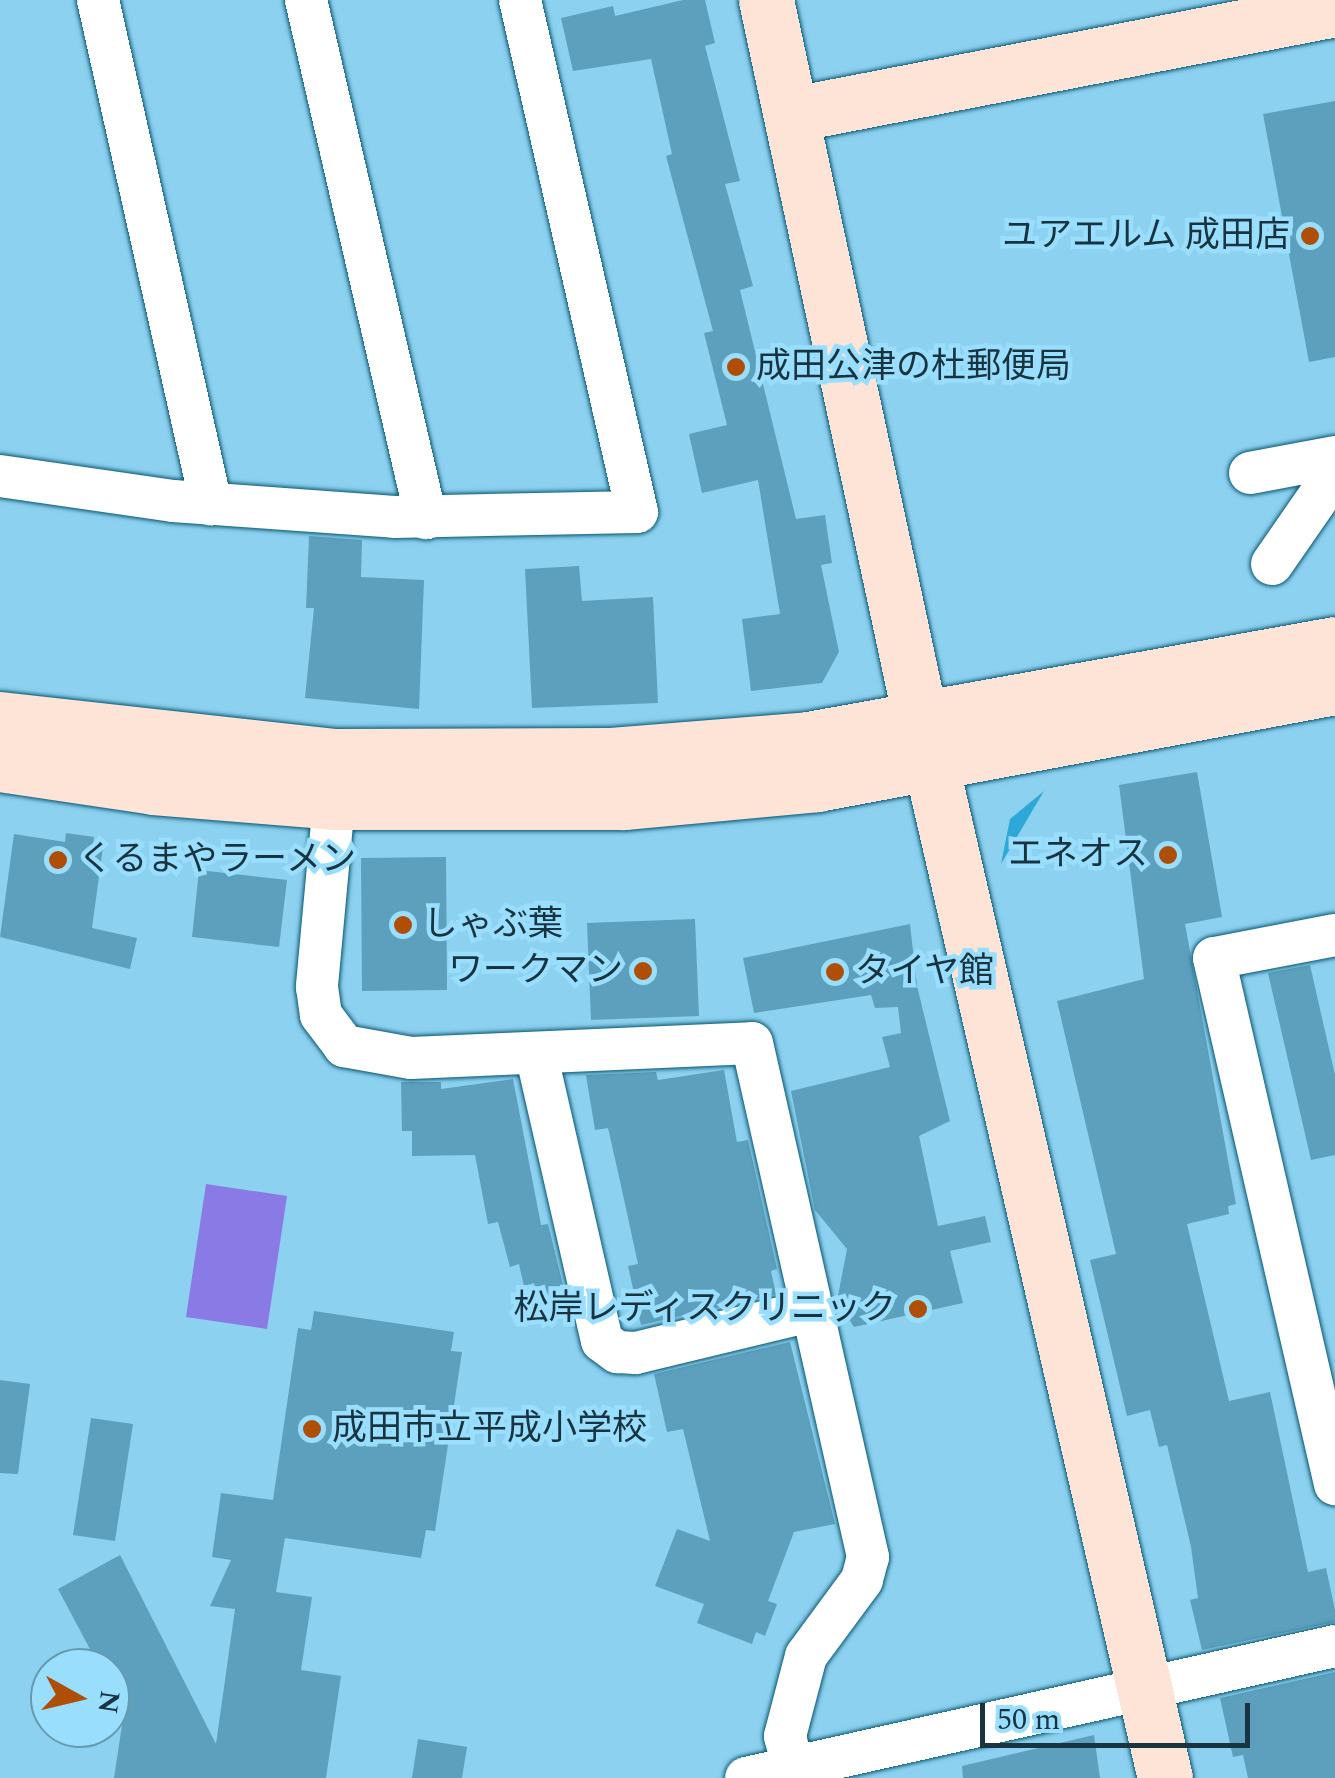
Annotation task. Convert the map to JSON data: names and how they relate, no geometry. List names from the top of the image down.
{
  "places": [
    "ユアエルム 成田店",
    "成田公津の杜郵便局",
    "エネオス",
    "くるまやラーメン",
    "しゃぶ葉",
    "ワークマン",
    "タイヤ館",
    "松岸レディスクリニック",
    "成田市立平成小学校"
  ],
  "scale_bar": "50 m",
  "north": "right"
}
